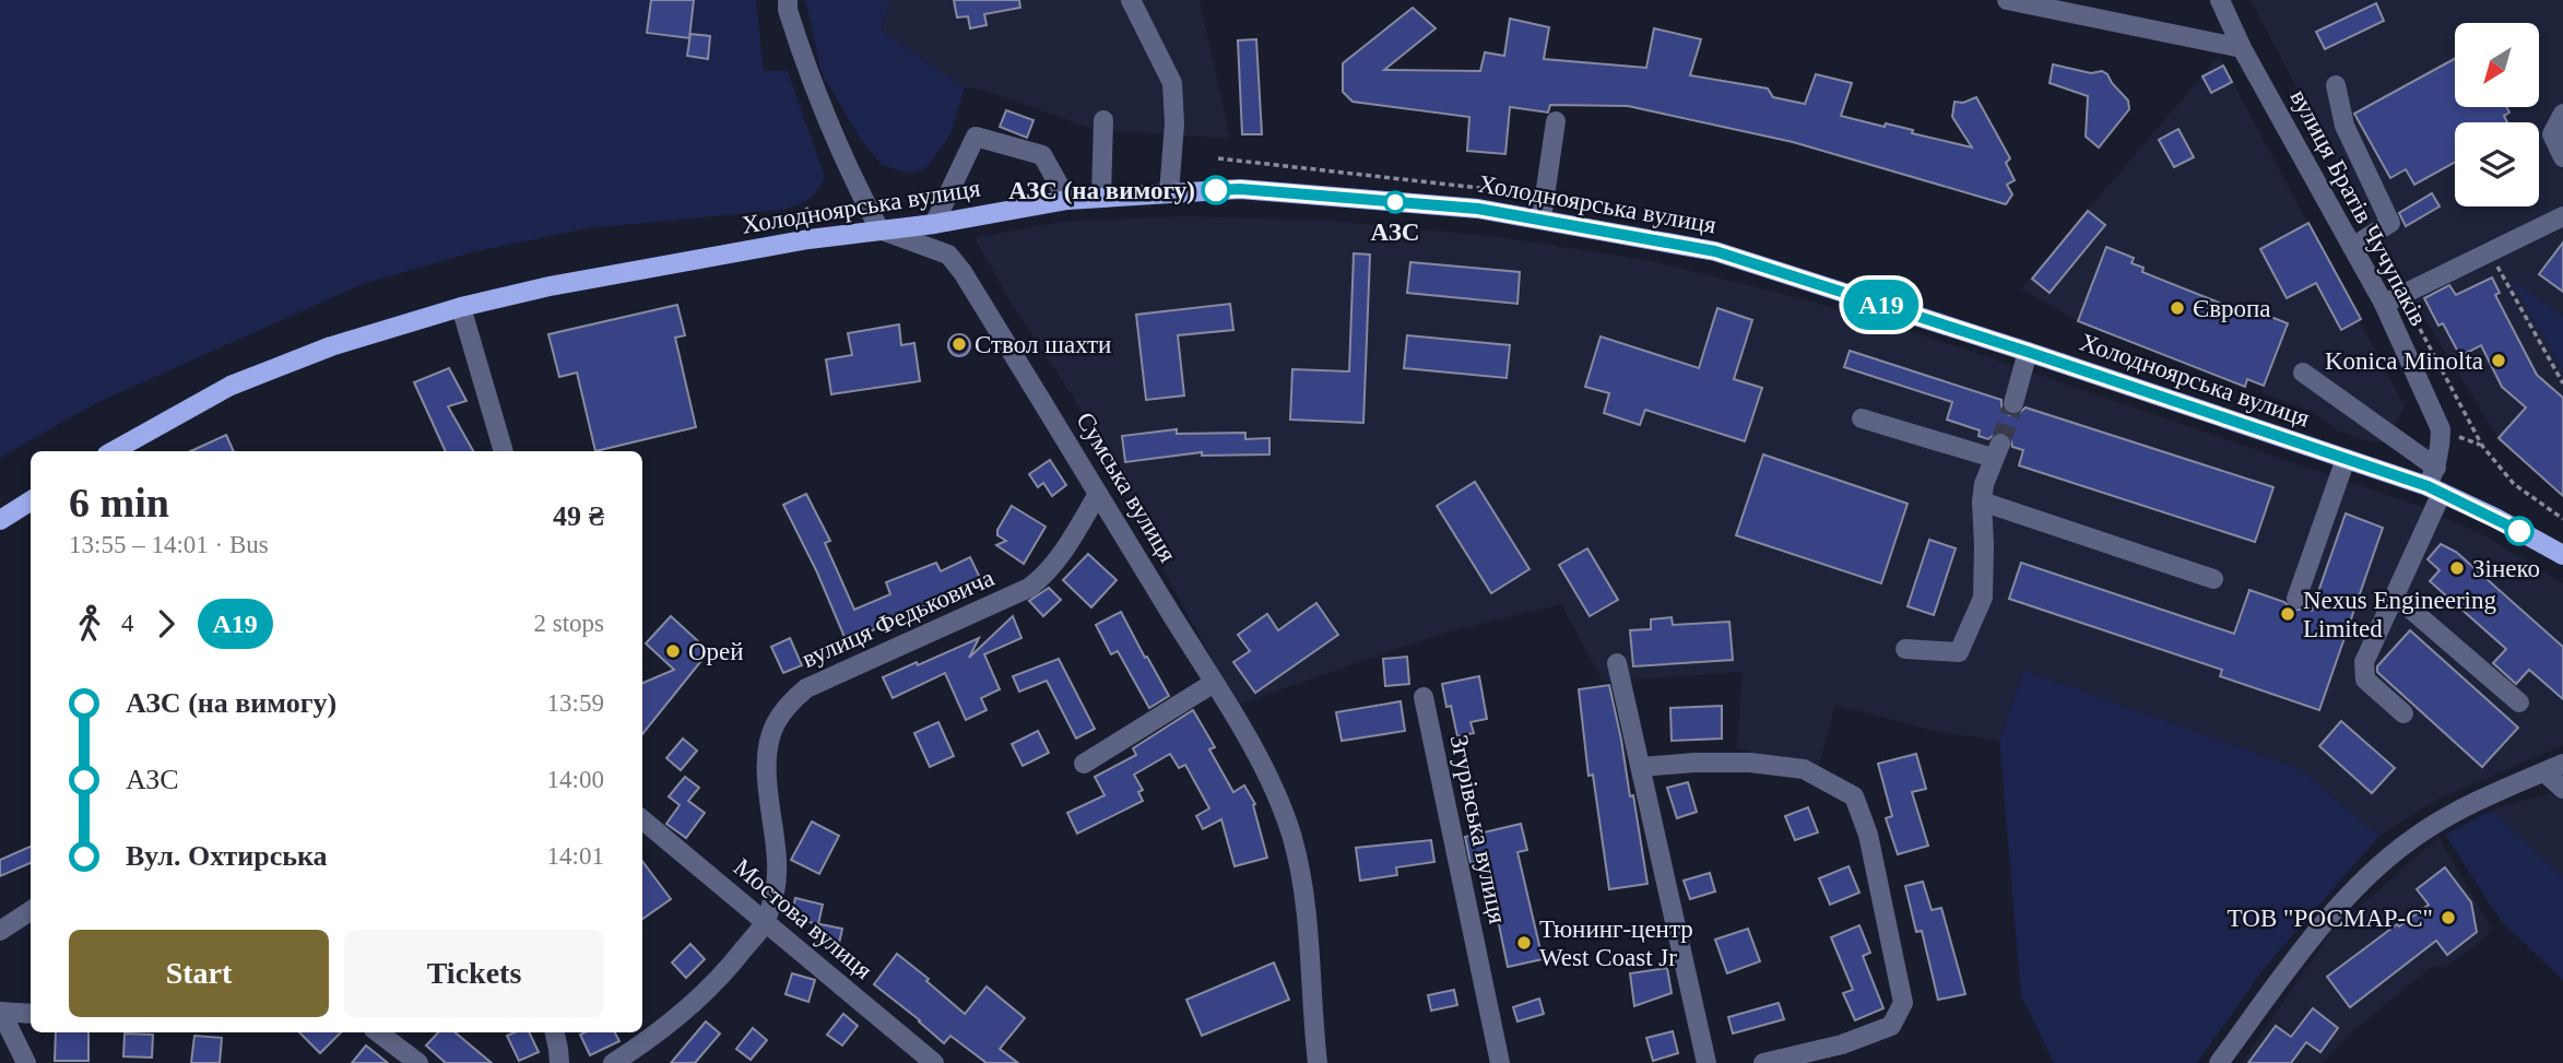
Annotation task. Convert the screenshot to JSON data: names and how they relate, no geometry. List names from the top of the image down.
{
  "streets": {
    "main road": ["Холодноярська вулиця"],
    "street": [
      "вулиця Братів Чучупаків",
      "Сумська вулиця",
      "вулиця Федьковича",
      "Згурівська вулиця",
      "Мостова вулиця"
    ]
  },
  "crossings": [
    ["Холодноярська вулиця", "вулиця Братів Чучупаків"],
    ["Холодноярська вулиця", "Сумська вулиця"],
    ["Сумська вулиця", "вулиця Федьковича"],
    ["вулиця Федьковича", "Мостова вулиця"]
  ],
  "places": [
    "АЗС (на вимогу)",
    "АЗС",
    "Європа",
    "Ствол шахти",
    "Konica Minolta",
    "Зінеко",
    "Nexus Engineering Limited",
    "Орей",
    "ТОВ \"РОСМАР-С\"",
    "Тюнинг-центр West Coast Jr"
  ],
  "lines": ["bus line А19"],
  "north": "bottom left",
  "page": {
    "on_map": "А19",
    "heading": ["6 min", "13:55 – 14:01 · Bus", "49 ₴"],
    "legs": ["4", "А19", "2 stops"],
    "list": [
      {
        "name": "АЗС (на вимогу)",
        "value": "13:59"
      },
      {
        "name": "АЗС",
        "value": "14:00"
      },
      {
        "name": "Вул. Охтирська",
        "value": "14:01"
      }
    ],
    "buttons": ["Start", "Tickets"]
  }
}
